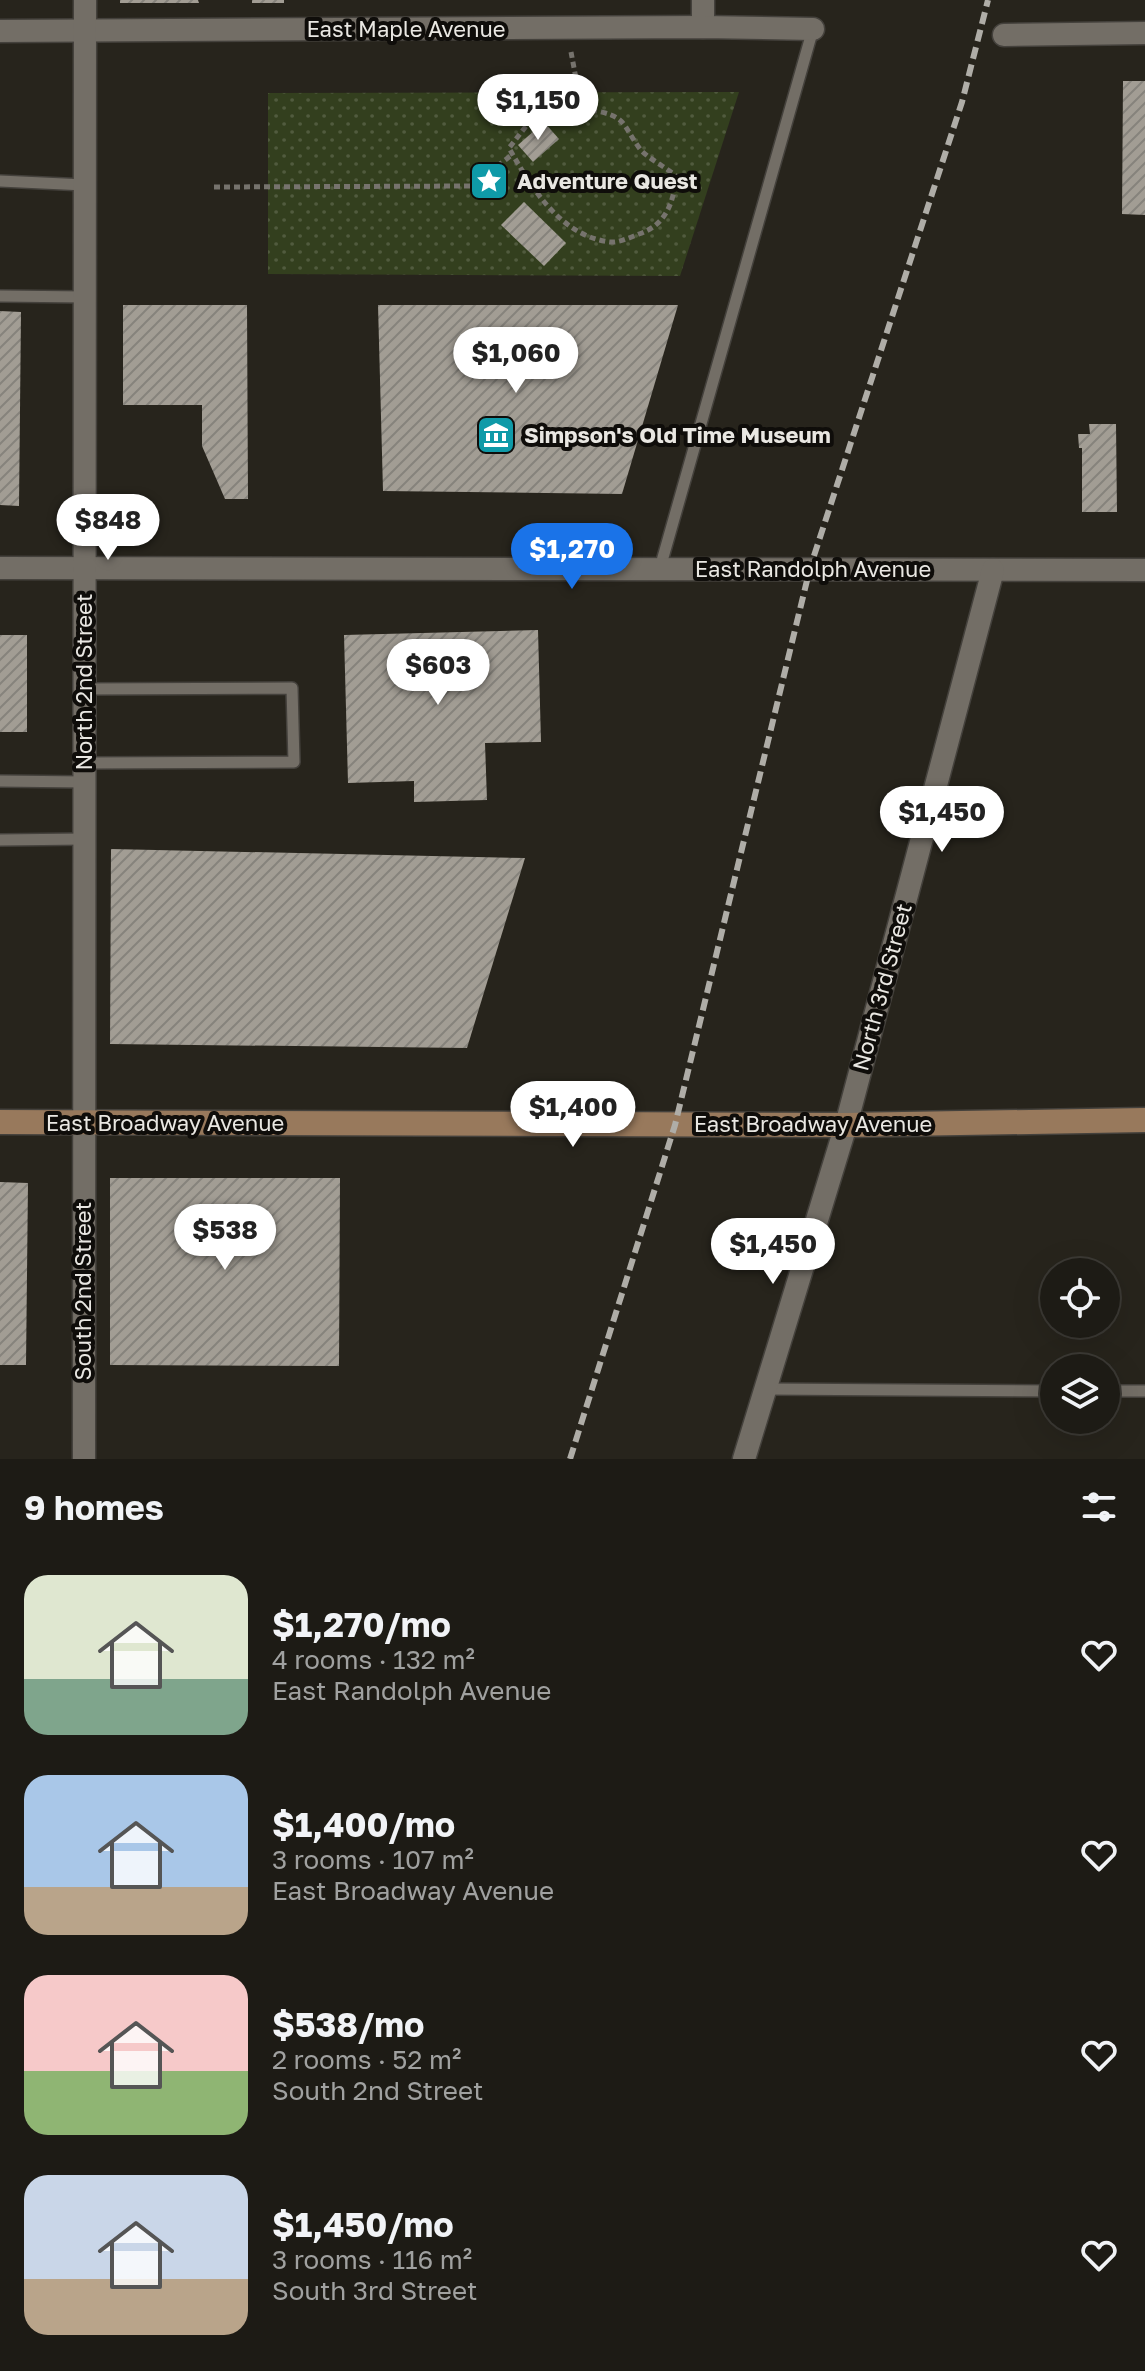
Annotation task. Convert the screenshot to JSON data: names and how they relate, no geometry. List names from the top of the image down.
{
  "streets": {
    "main road": ["East Broadway Avenue"],
    "street": [
      "East Maple Avenue",
      "East Randolph Avenue",
      "North 2nd Street",
      "North 3rd Street",
      "South 2nd Street"
    ]
  },
  "crossings": [
    ["East Maple Avenue", "North 2nd Street"],
    ["East Randolph Avenue", "North 2nd Street"],
    ["East Randolph Avenue", "North 3rd Street"],
    ["North 2nd Street", "East Broadway Avenue"],
    ["North 2nd Street", "South 2nd Street"],
    ["North 3rd Street", "East Broadway Avenue"],
    ["East Broadway Avenue", "South 2nd Street"]
  ],
  "places": {
    "place": ["Adventure Quest"],
    "museum": ["Simpson's Old Time Museum"]
  },
  "page": {
    "price": [
      "$1,150",
      "$1,060",
      "$848",
      "$1,270",
      "$603",
      "$1,450",
      "$1,400",
      "$538",
      "$1,450"
    ],
    "heading": "9 homes",
    "list": [
      {
        "name": "$1,270/mo",
        "note": "4 rooms · 132 m² · East Randolph Avenue"
      },
      {
        "name": "$1,400/mo",
        "note": "3 rooms · 107 m² · East Broadway Avenue"
      },
      {
        "name": "$538/mo",
        "note": "2 rooms · 52 m² · South 2nd Street"
      },
      {
        "name": "$1,450/mo",
        "note": "3 rooms · 116 m² · South 3rd Street"
      }
    ]
  }
}
